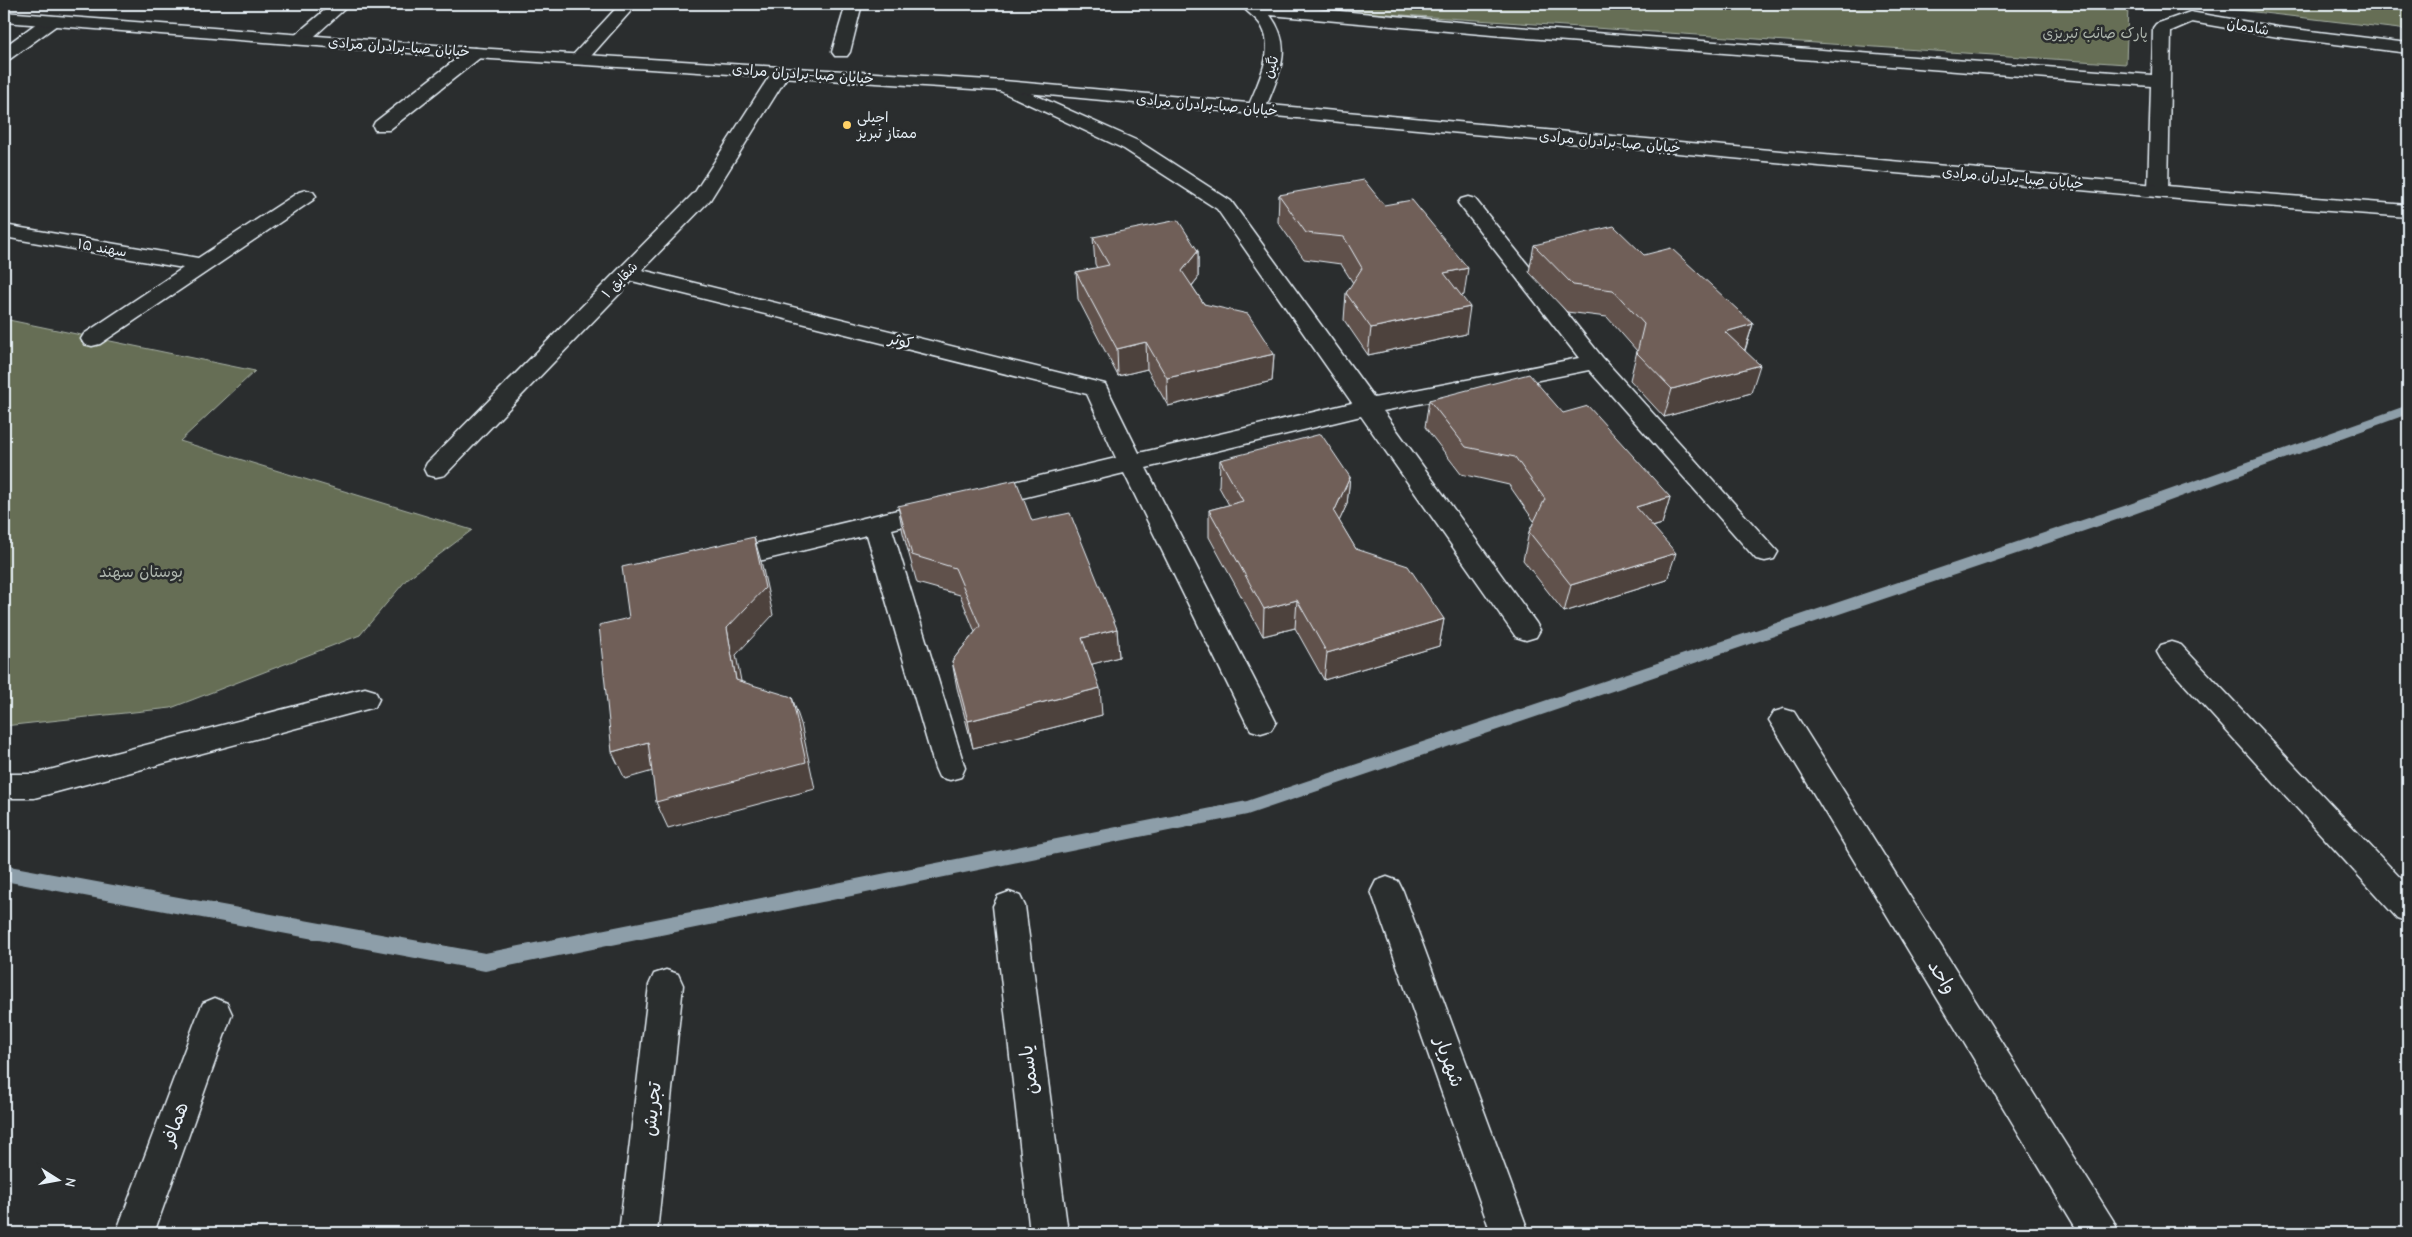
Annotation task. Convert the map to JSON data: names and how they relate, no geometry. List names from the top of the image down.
{
  "streets": {
    "street": [
      "شادمان",
      "خیابان صبا-برادران مرادی",
      "نگین",
      "سهند ۱۵",
      "شقایق ۱",
      "کوثر",
      "واحد",
      "شهریار",
      "یاسمن",
      "تجریش",
      "همافر"
    ]
  },
  "crossings": [
    ["شادمان", "خیابان صبا-برادران مرادی"],
    ["خیابان صبا-برادران مرادی", "نگین"],
    ["خیابان صبا-برادران مرادی", "شقایق ۱"],
    ["شقایق ۱", "کوثر"]
  ],
  "parks": ["پارک صائب تبریزی", "بوستان سهند"],
  "places": ["اجیلی ممتاز تبریز"],
  "north": "right"
}
